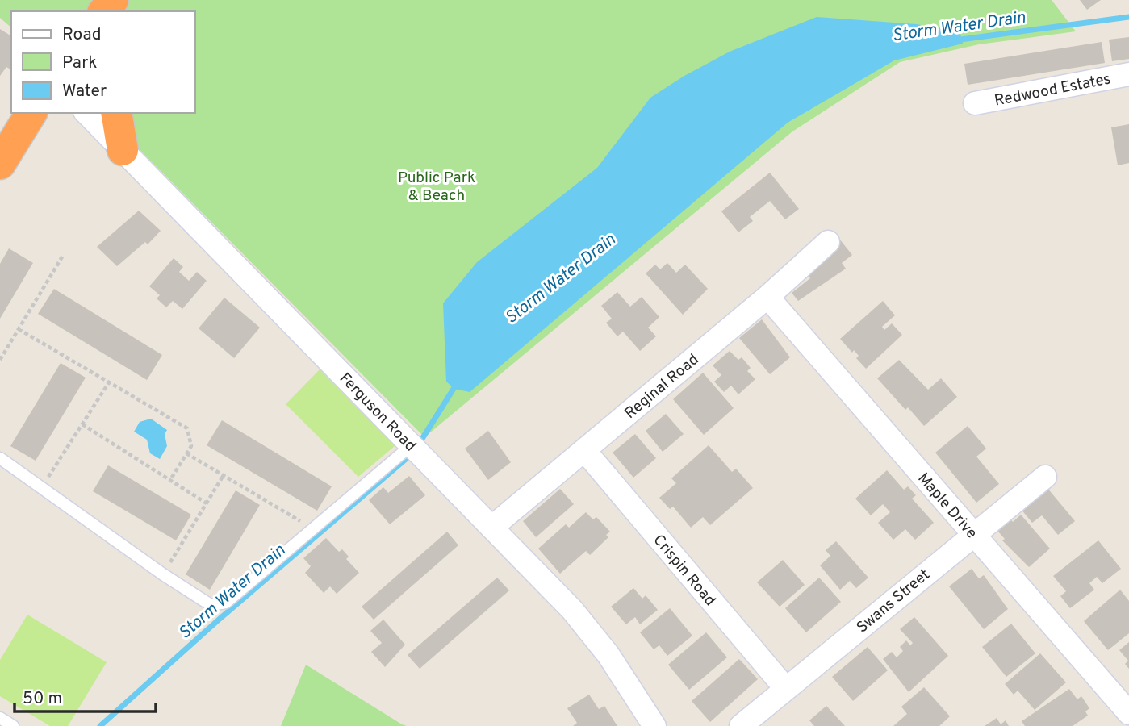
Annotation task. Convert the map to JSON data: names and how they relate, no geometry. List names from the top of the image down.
{
  "streets": {
    "street": [
      "Redwood Estates",
      "Reginal Road",
      "Ferguson Road",
      "Maple Drive",
      "Crispin Road",
      "Swans Street"
    ]
  },
  "crossings": [
    ["Reginal Road", "Ferguson Road"],
    ["Reginal Road", "Maple Drive"],
    ["Reginal Road", "Crispin Road"],
    ["Maple Drive", "Swans Street"],
    ["Crispin Road", "Swans Street"]
  ],
  "water": ["Storm Water Drain"],
  "parks": ["Public Park & Beach"],
  "legend": ["Road", "Park", "Water"],
  "scale_bar": "50 m"
}
